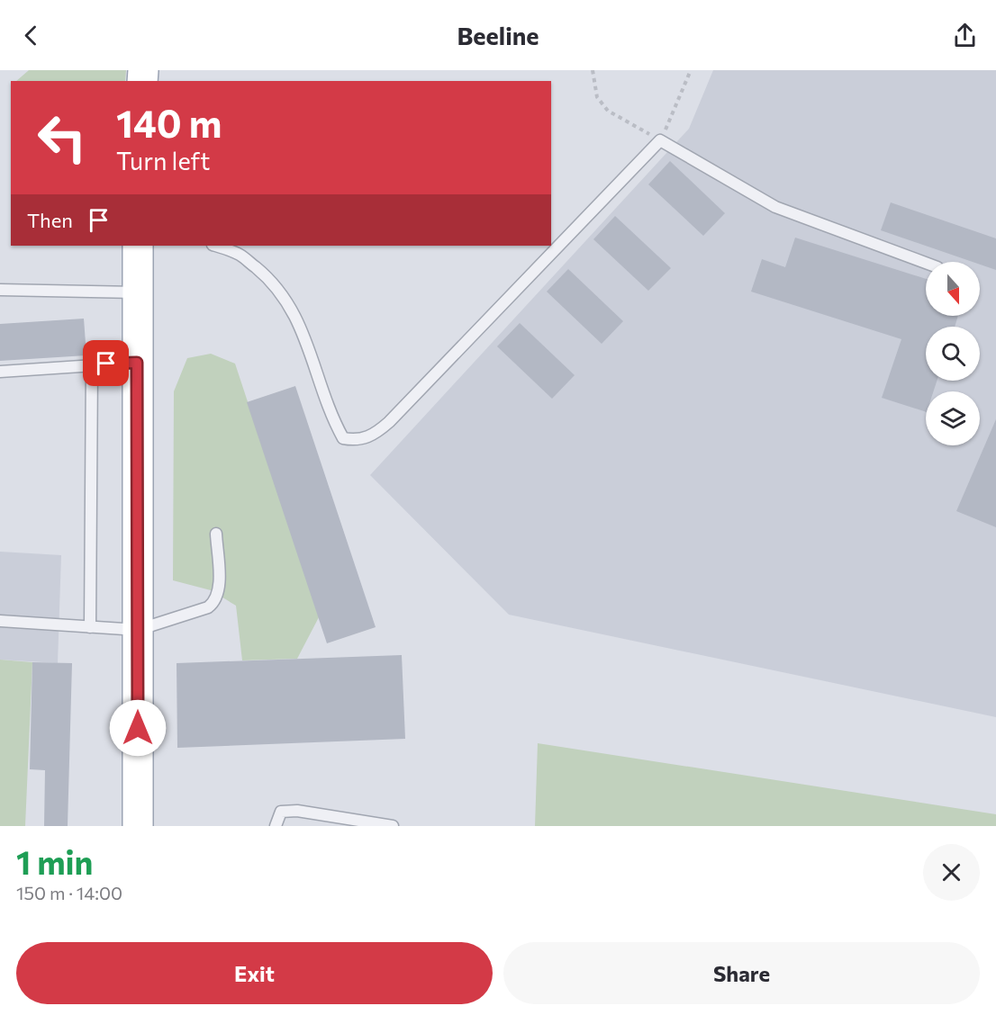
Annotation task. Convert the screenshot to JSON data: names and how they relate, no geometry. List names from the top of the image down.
{
  "north": "bottom",
  "page": {
    "header": "Beeline",
    "turn": ["140 m", "Turn left"],
    "then": "Then",
    "heading": ["1 min", "150 m · 14:00"],
    "buttons": ["Exit", "Share"]
  }
}
